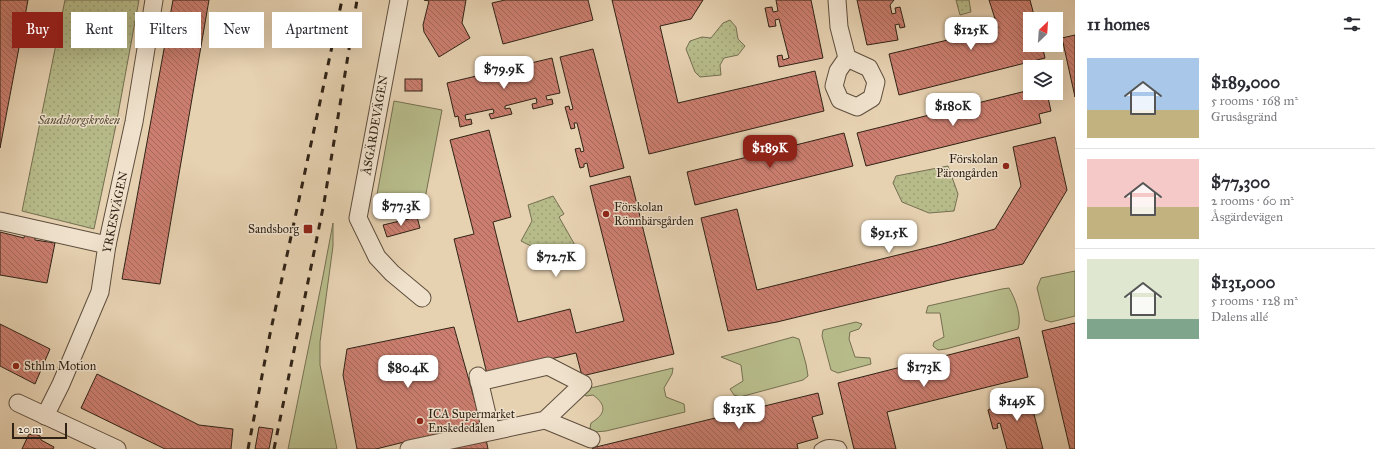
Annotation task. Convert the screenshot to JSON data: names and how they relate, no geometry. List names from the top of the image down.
{
  "streets": {
    "street": ["ÅSGÄRDEVÄGEN", "YRKESVÄGEN"]
  },
  "parks": ["Sandsborgskroken"],
  "places": {
    "other": [
      "Förskolan Pärongården",
      "Förskolan Rönnbärsgården",
      "Sthlm Motion",
      "ICA Supermarket Enskededalen"
    ],
    "transit": ["Sandsborg"]
  },
  "scale_bar": "20 m",
  "north": "top right",
  "page": {
    "heading": "11 homes",
    "chip": [
      "Buy",
      "Rent",
      "Filters",
      "New",
      "Apartment"
    ],
    "price": [
      "$125K",
      "$79.9K",
      "$180K",
      "$189K",
      "$77.3K",
      "$91.5K",
      "$72.7K",
      "$173K",
      "$80.4K",
      "$149K",
      "$131K"
    ],
    "list": [
      {
        "name": "$189,000",
        "note": "5 rooms · 168 m² · Grusåsgränd"
      },
      {
        "name": "$77,300",
        "note": "2 rooms · 60 m² · Åsgärdevägen"
      },
      {
        "name": "$131,000",
        "note": "5 rooms · 128 m² · Dalens allé"
      }
    ],
    "scale": "20 m"
  }
}
